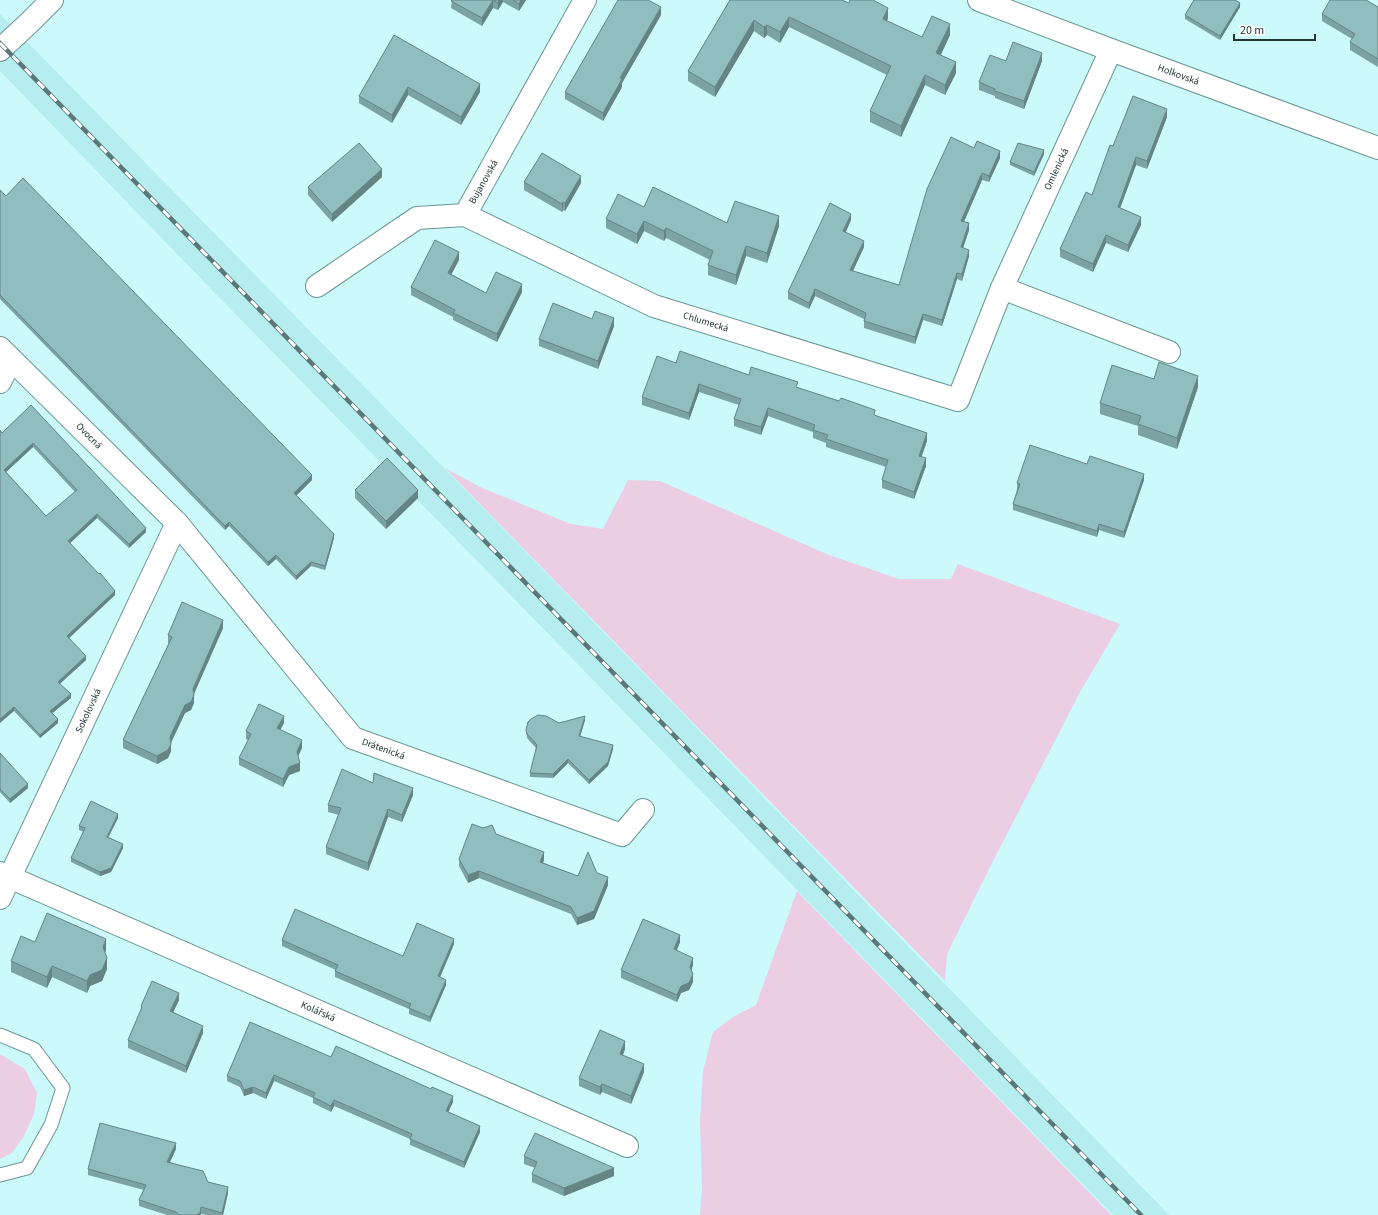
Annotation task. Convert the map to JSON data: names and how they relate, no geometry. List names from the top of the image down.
{
  "streets": {
    "street": [
      "Holkovská",
      "Omlenická",
      "Bujanovská",
      "Chlumecká",
      "Ovocná",
      "Sokolovská",
      "Drátenická",
      "Kolářská"
    ]
  },
  "crossings": [
    ["Holkovská", "Omlenická"],
    ["Omlenická", "Chlumecká"],
    ["Bujanovská", "Chlumecká"],
    ["Ovocná", "Sokolovská"],
    ["Ovocná", "Drátenická"],
    ["Sokolovská", "Drátenická"],
    ["Sokolovská", "Kolářská"]
  ],
  "scale_bar": "20 m"
}
